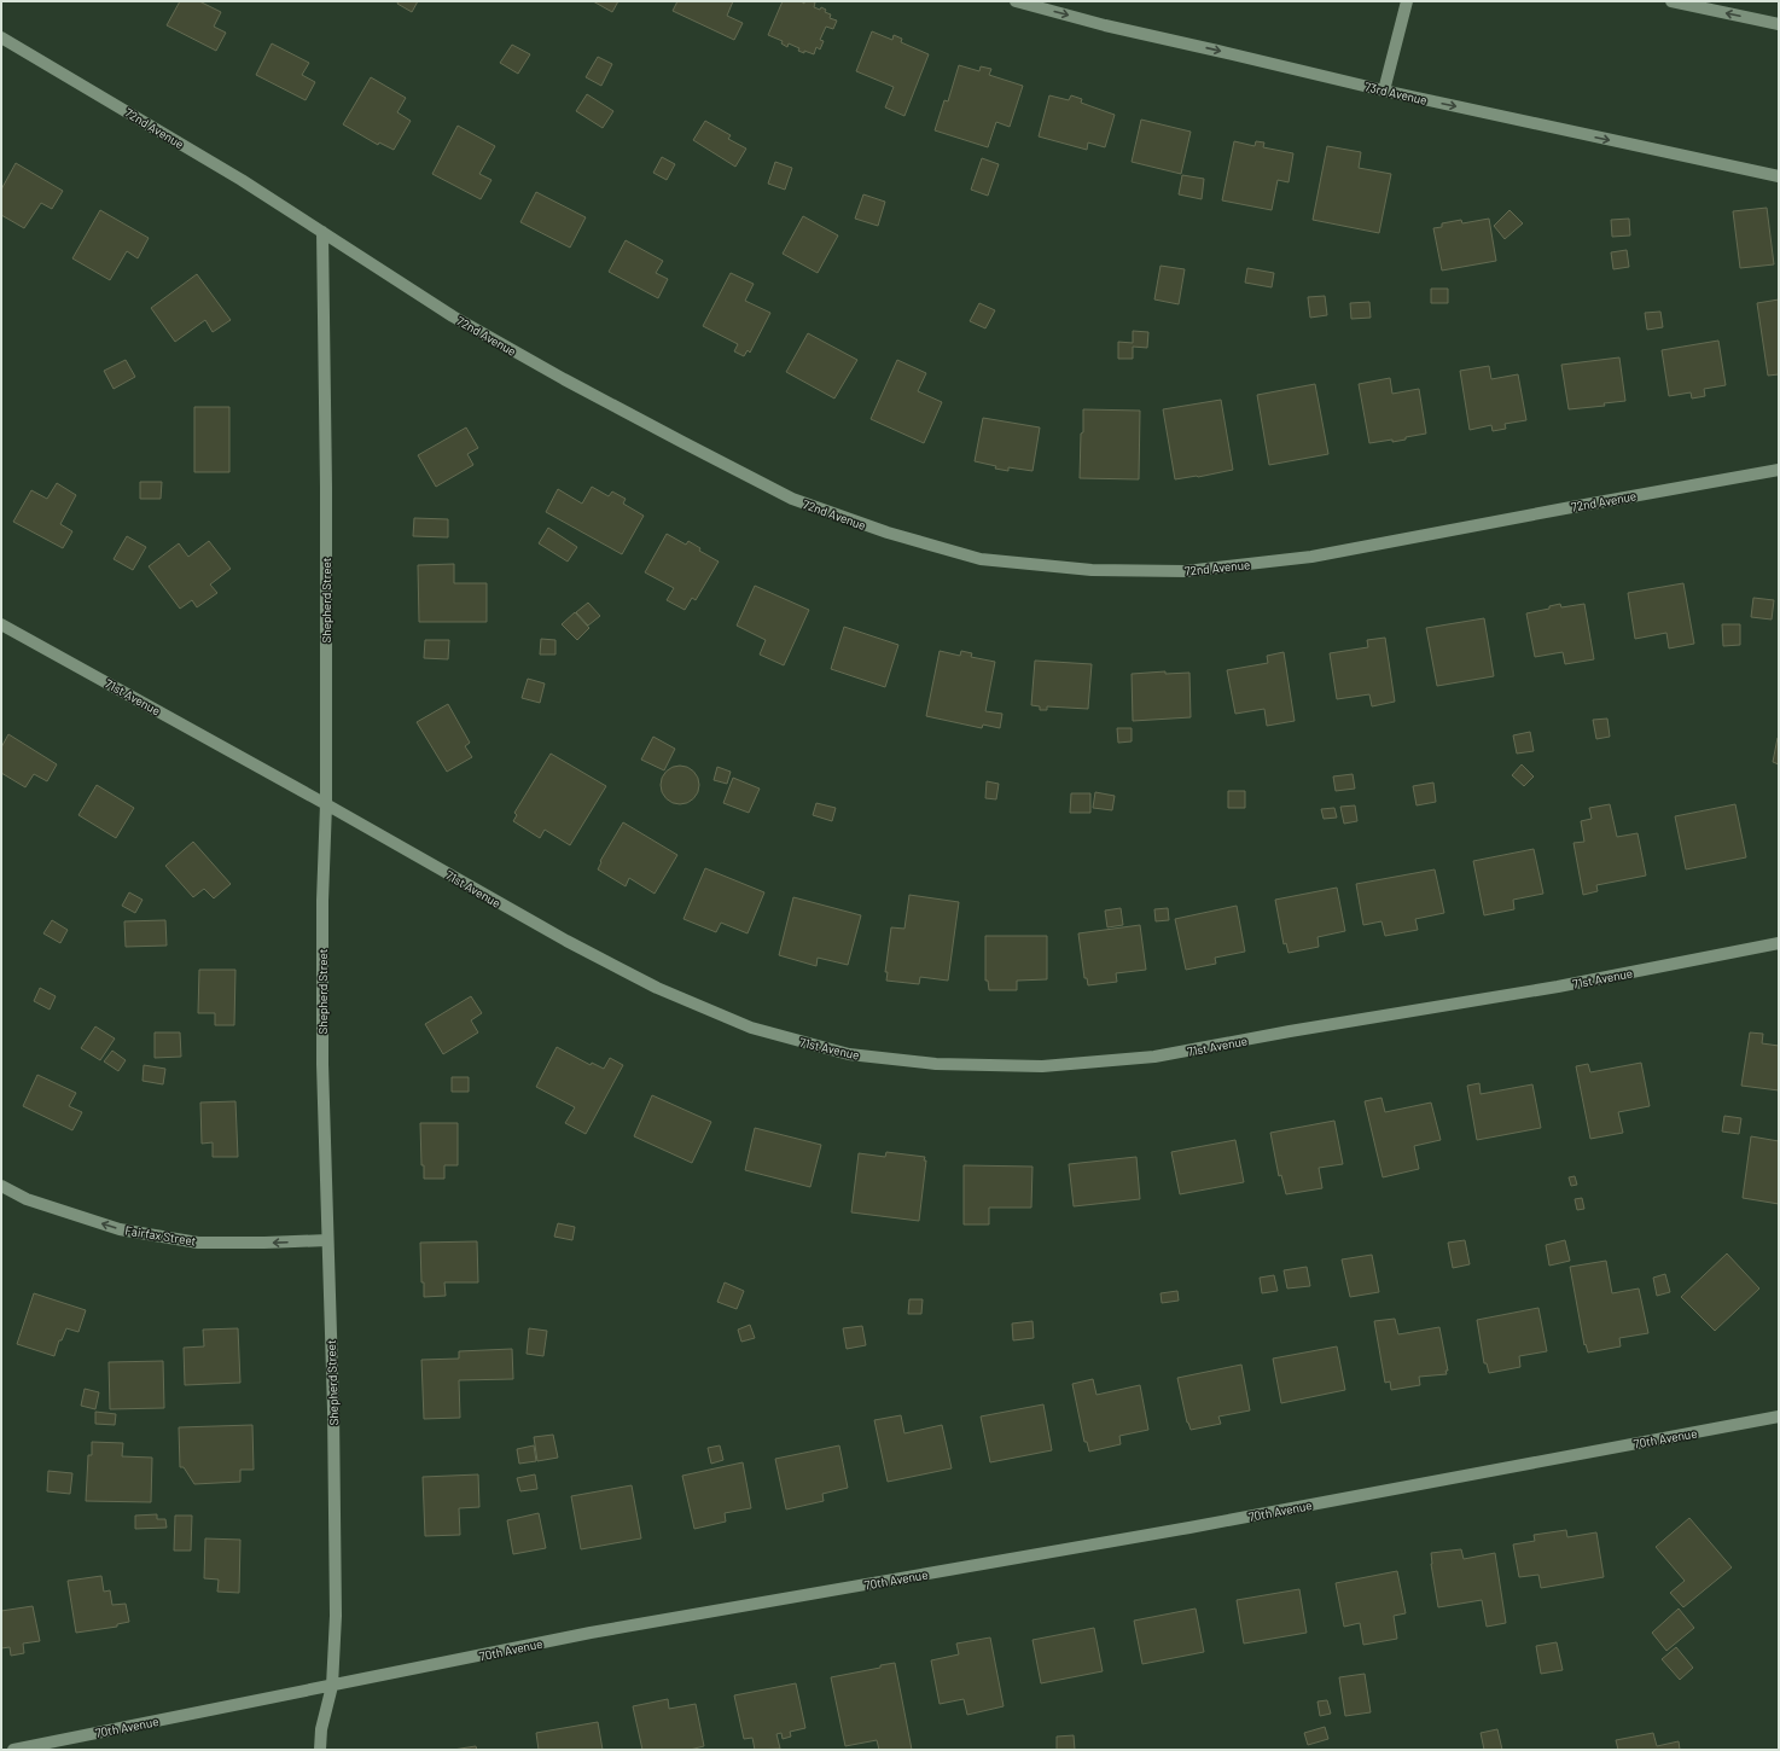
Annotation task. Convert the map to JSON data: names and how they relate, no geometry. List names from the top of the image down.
{
  "streets": {
    "street": [
      "73rd Avenue",
      "72nd Avenue",
      "Shepherd Street",
      "71st Avenue",
      "Fairfax Street",
      "70th Avenue"
    ]
  },
  "crossings": [
    ["72nd Avenue", "Shepherd Street"],
    ["Shepherd Street", "71st Avenue"],
    ["Shepherd Street", "Fairfax Street"],
    ["Shepherd Street", "70th Avenue"]
  ],
  "one_way": ["73rd Avenue", "Fairfax Street"]
}
